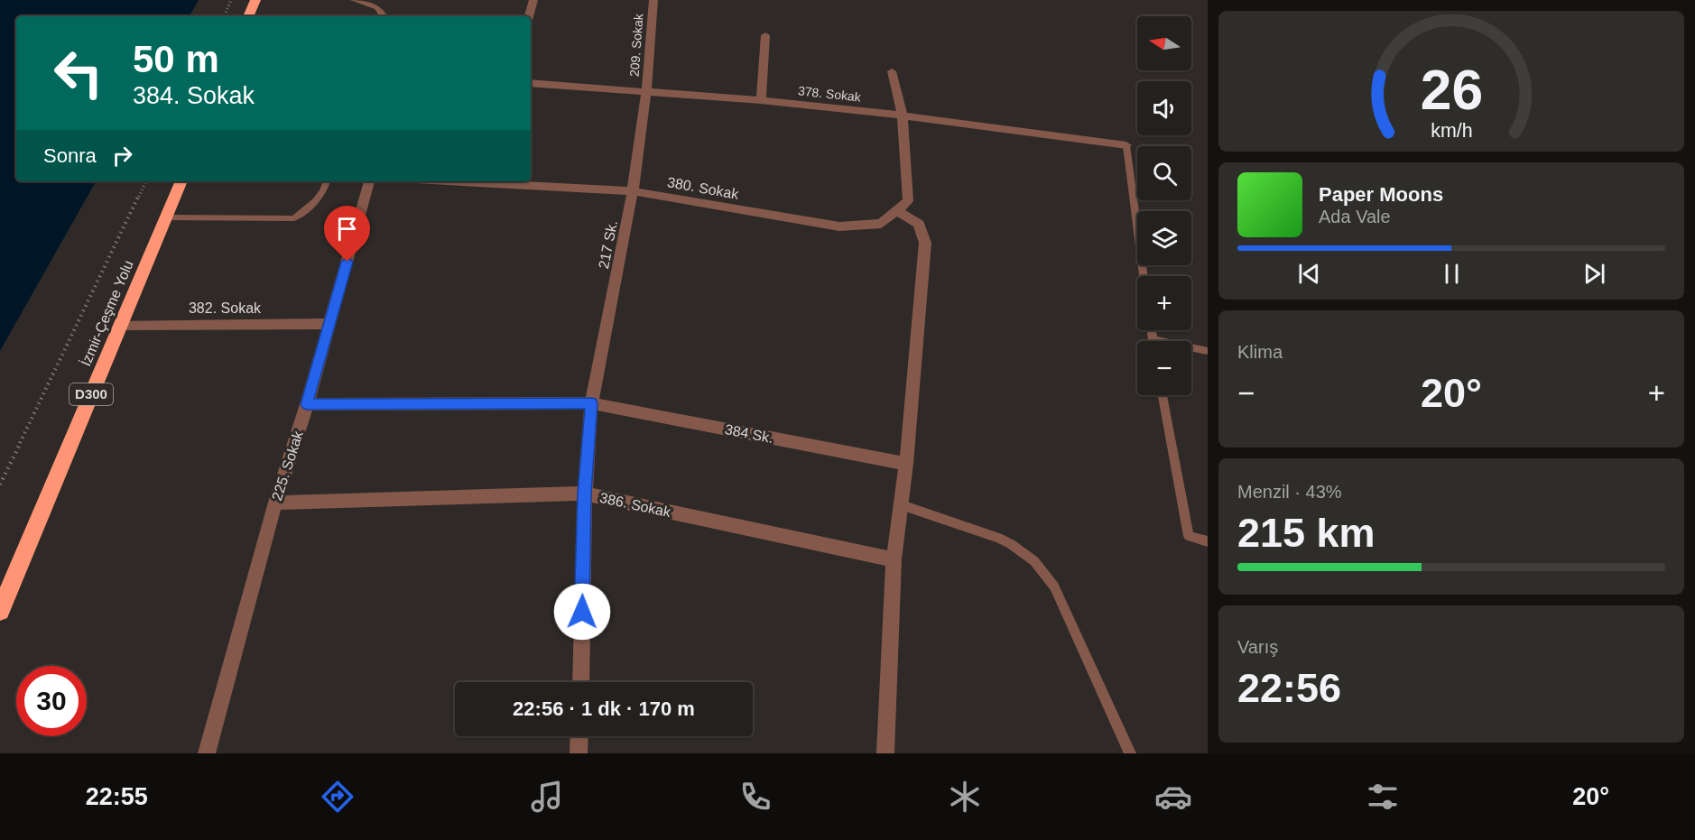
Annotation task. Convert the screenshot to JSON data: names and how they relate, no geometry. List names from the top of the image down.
{
  "streets": {
    "highway": ["İzmir-Çeşme Yolu", "D300"],
    "street": [
      "209. Sokak",
      "378. Sokak",
      "380. Sokak",
      "217 Sk.",
      "382. Sokak",
      "384 Sk.",
      "225. Sokak",
      "386. Sokak"
    ]
  },
  "crossings": [
    ["209. Sokak", "378. Sokak"],
    ["209. Sokak", "217 Sk."],
    ["378. Sokak", "217 Sk."],
    ["380. Sokak", "217 Sk."],
    ["217 Sk.", "384 Sk."],
    ["217 Sk.", "386. Sokak"],
    ["382. Sokak", "İzmir-Çeşme Yolu"],
    ["382. Sokak", "225. Sokak"],
    ["384 Sk.", "225. Sokak"],
    ["225. Sokak", "386. Sokak"]
  ],
  "north": "left",
  "page": {
    "map_buttons": ["+", "−"],
    "turn": ["50 m", "384. Sokak"],
    "then": "Sonra",
    "song": ["Paper Moons", "Ada Vale"],
    "tile": [
      "Klima",
      ["Menzil · 43%", "215 km"],
      ["Varış", "22:56"]
    ],
    "heat": ["−", "20°", "+"],
    "limit": "30",
    "trip": "22:56 · 1 dk · 170 m",
    "tabs": ["22:55", "20°"],
    "gauge": ["26", "km/h"]
  }
}
